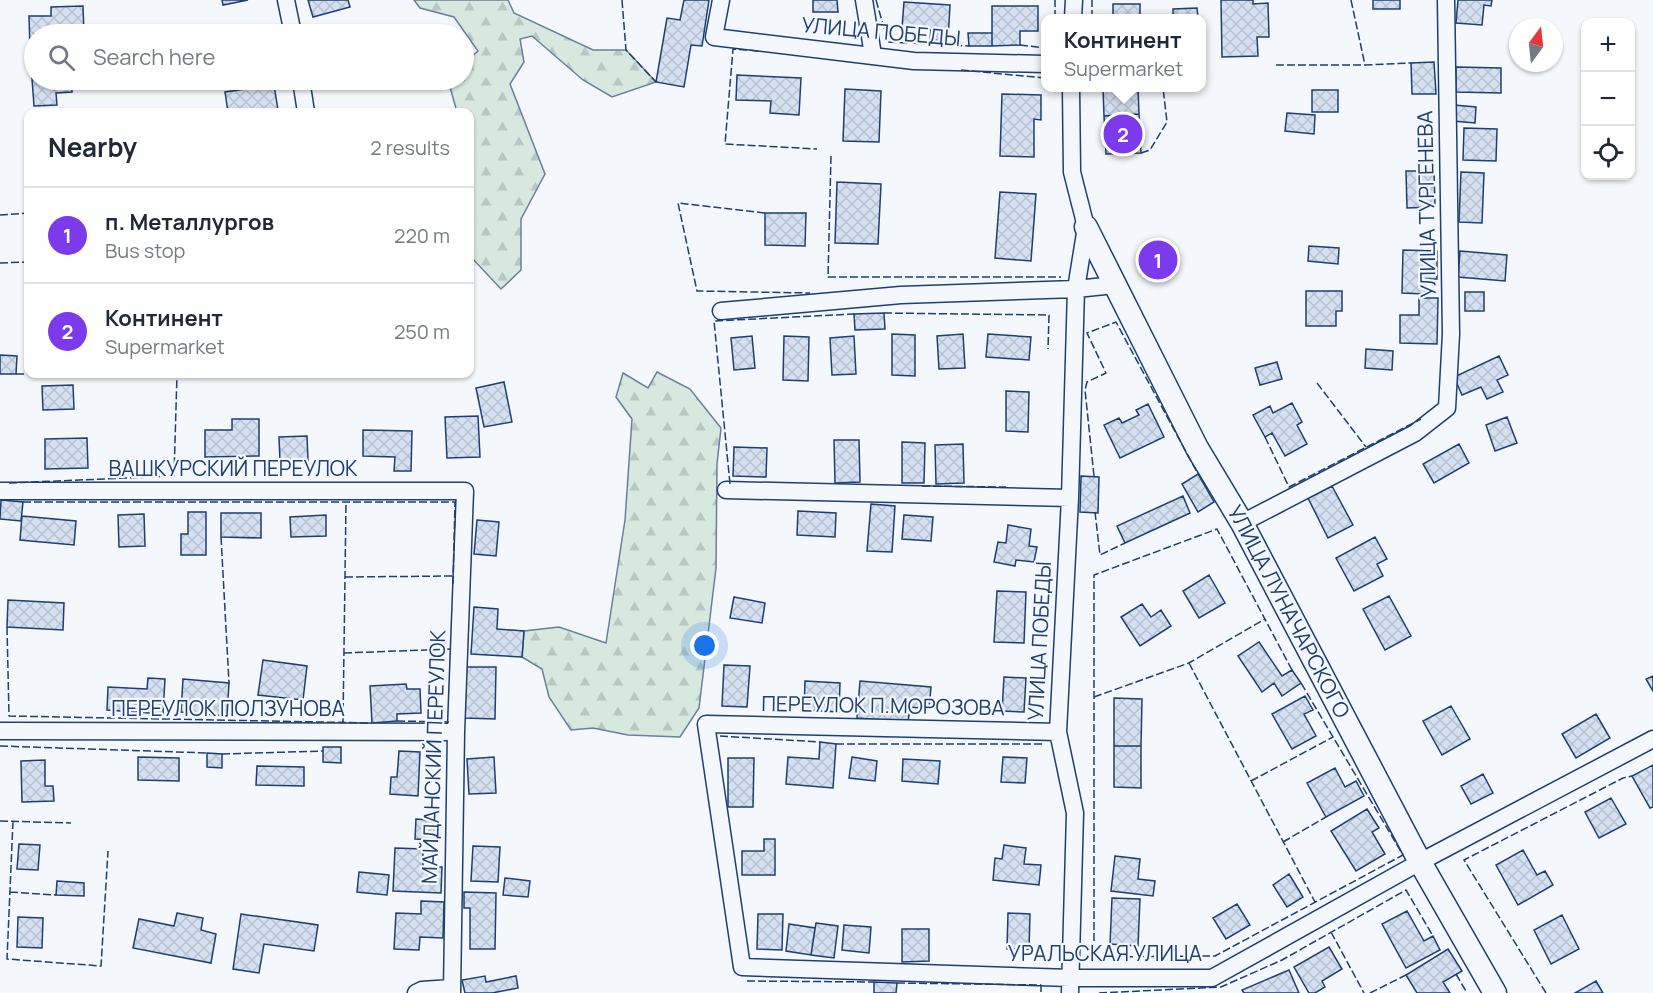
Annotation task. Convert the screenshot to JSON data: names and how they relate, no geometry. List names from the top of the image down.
{
  "streets": {
    "street": [
      "УЛИЦА ПОБЕДЫ",
      "УЛИЦА ТУРГЕНЕВА",
      "ВАШКУРСКИЙ ПЕРЕУЛОК",
      "УЛИЦА ЛУНАЧАРСКОГО",
      "ПЕРЕУЛОК П.МОРОЗОВА",
      "ПЕРЕУЛОК ПОЛЗУНОВА",
      "МАЙДАНСКИЙ ПЕРЕУЛОК",
      "УРАЛЬСКАЯ УЛИЦА"
    ]
  },
  "crossings": [
    ["УЛИЦА ПОБЕДЫ", "УЛИЦА ЛУНАЧАРСКОГО"],
    ["УЛИЦА ПОБЕДЫ", "ПЕРЕУЛОК П.МОРОЗОВА"],
    ["УЛИЦА ПОБЕДЫ", "УРАЛЬСКАЯ УЛИЦА"],
    ["УЛИЦА ТУРГЕНЕВА", "УЛИЦА ЛУНАЧАРСКОГО"],
    ["ВАШКУРСКИЙ ПЕРЕУЛОК", "МАЙДАНСКИЙ ПЕРЕУЛОК"],
    ["УЛИЦА ЛУНАЧАРСКОГО", "УРАЛЬСКАЯ УЛИЦА"],
    ["ПЕРЕУЛОК П.МОРОЗОВА", "УРАЛЬСКАЯ УЛИЦА"],
    ["ПЕРЕУЛОК ПОЛЗУНОВА", "МАЙДАНСКИЙ ПЕРЕУЛОК"]
  ],
  "north": "top",
  "page": {
    "popup": ["Континент", "Supermarket"],
    "map_buttons": ["+", "−"],
    "search": "Search here",
    "heading": ["Nearby", "2 results"],
    "pins": ["2", "1"],
    "list": [
      {
        "mark": "1",
        "name": "п. Металлургов",
        "note": "Bus stop",
        "value": "220 m"
      },
      {
        "mark": "2",
        "name": "Континент",
        "note": "Supermarket",
        "value": "250 m"
      }
    ]
  }
}
